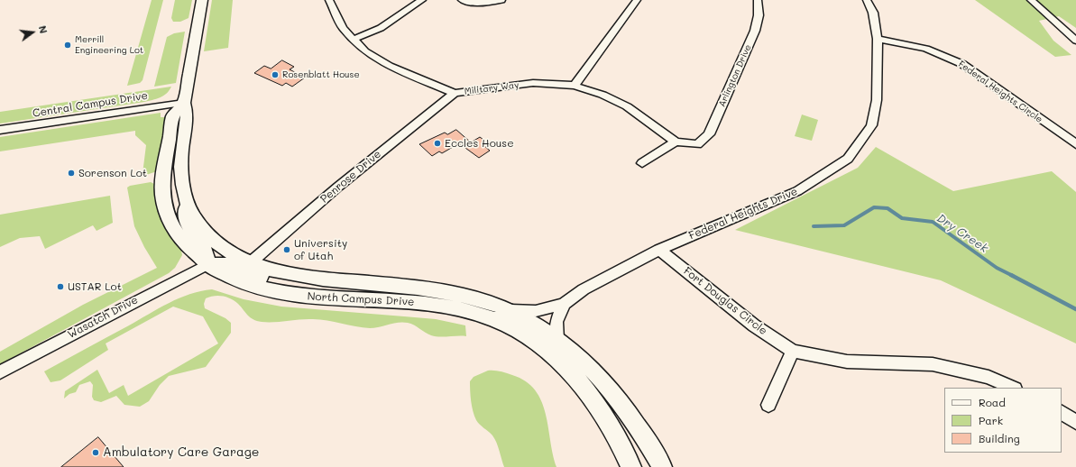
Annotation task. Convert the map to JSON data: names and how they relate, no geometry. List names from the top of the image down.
{
  "streets": {
    "main road": ["North Campus Drive"],
    "street": [
      "Arlington Drive",
      "Military Way",
      "Federal Heights Circle",
      "Central Campus Drive",
      "Penrose Drive",
      "Federal Heights Drive",
      "Fort Douglas Circle",
      "Wasatch Drive"
    ]
  },
  "crossings": [
    ["Arlington Drive", "Military Way"],
    ["Military Way", "Penrose Drive"],
    ["Federal Heights Circle", "Federal Heights Drive"],
    ["Central Campus Drive", "North Campus Drive"],
    ["Penrose Drive", "North Campus Drive"],
    ["Federal Heights Drive", "North Campus Drive"],
    ["Federal Heights Drive", "Fort Douglas Circle"],
    ["North Campus Drive", "Wasatch Drive"]
  ],
  "water": ["Dry Creek"],
  "places": [
    "Merrill Engineering Lot",
    "Rosenblatt House",
    "Eccles House",
    "Sorenson Lot",
    "University of Utah",
    "USTAR Lot",
    "Ambulatory Care Garage"
  ],
  "legend": ["Road", "Park", "Building"],
  "north": "right"
}
